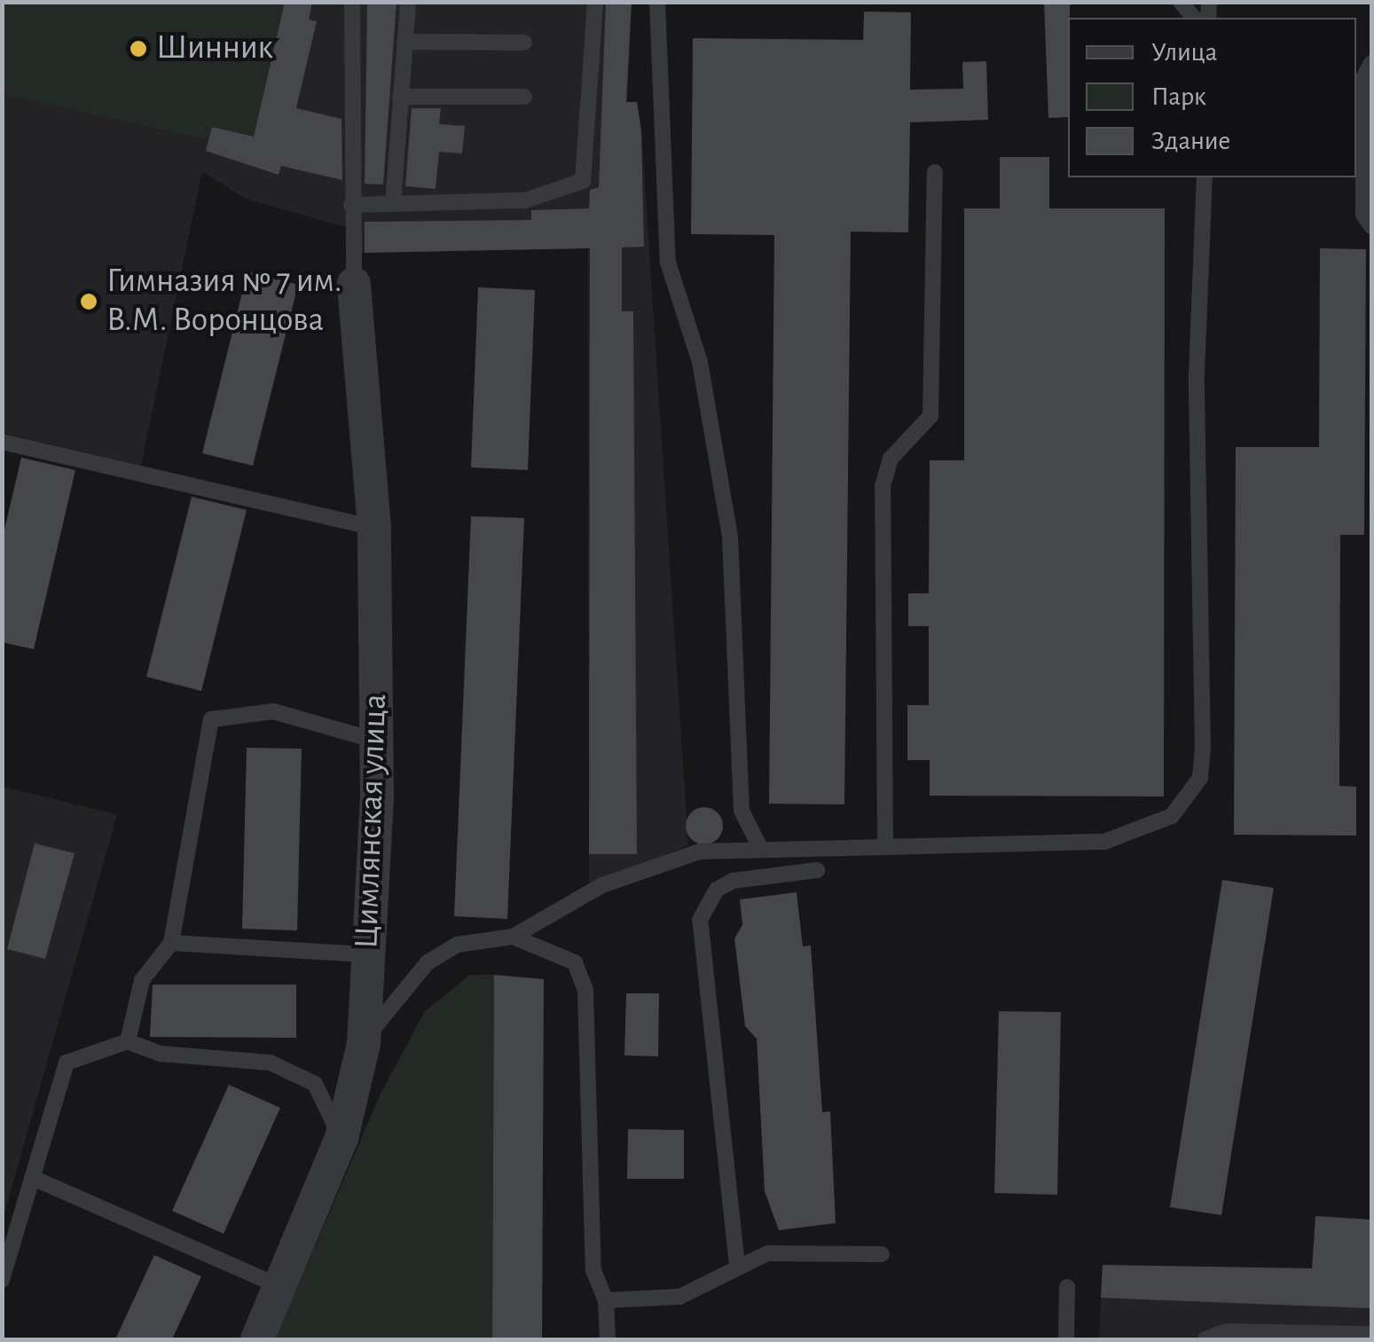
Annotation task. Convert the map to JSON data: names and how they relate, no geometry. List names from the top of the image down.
{
  "streets": {
    "street": ["Цимлянская улица"]
  },
  "places": ["Шинник", "Гимназия № 7 им. В.М. Воронцова"],
  "legend": ["Улица", "Парк", "Здание"]
}
